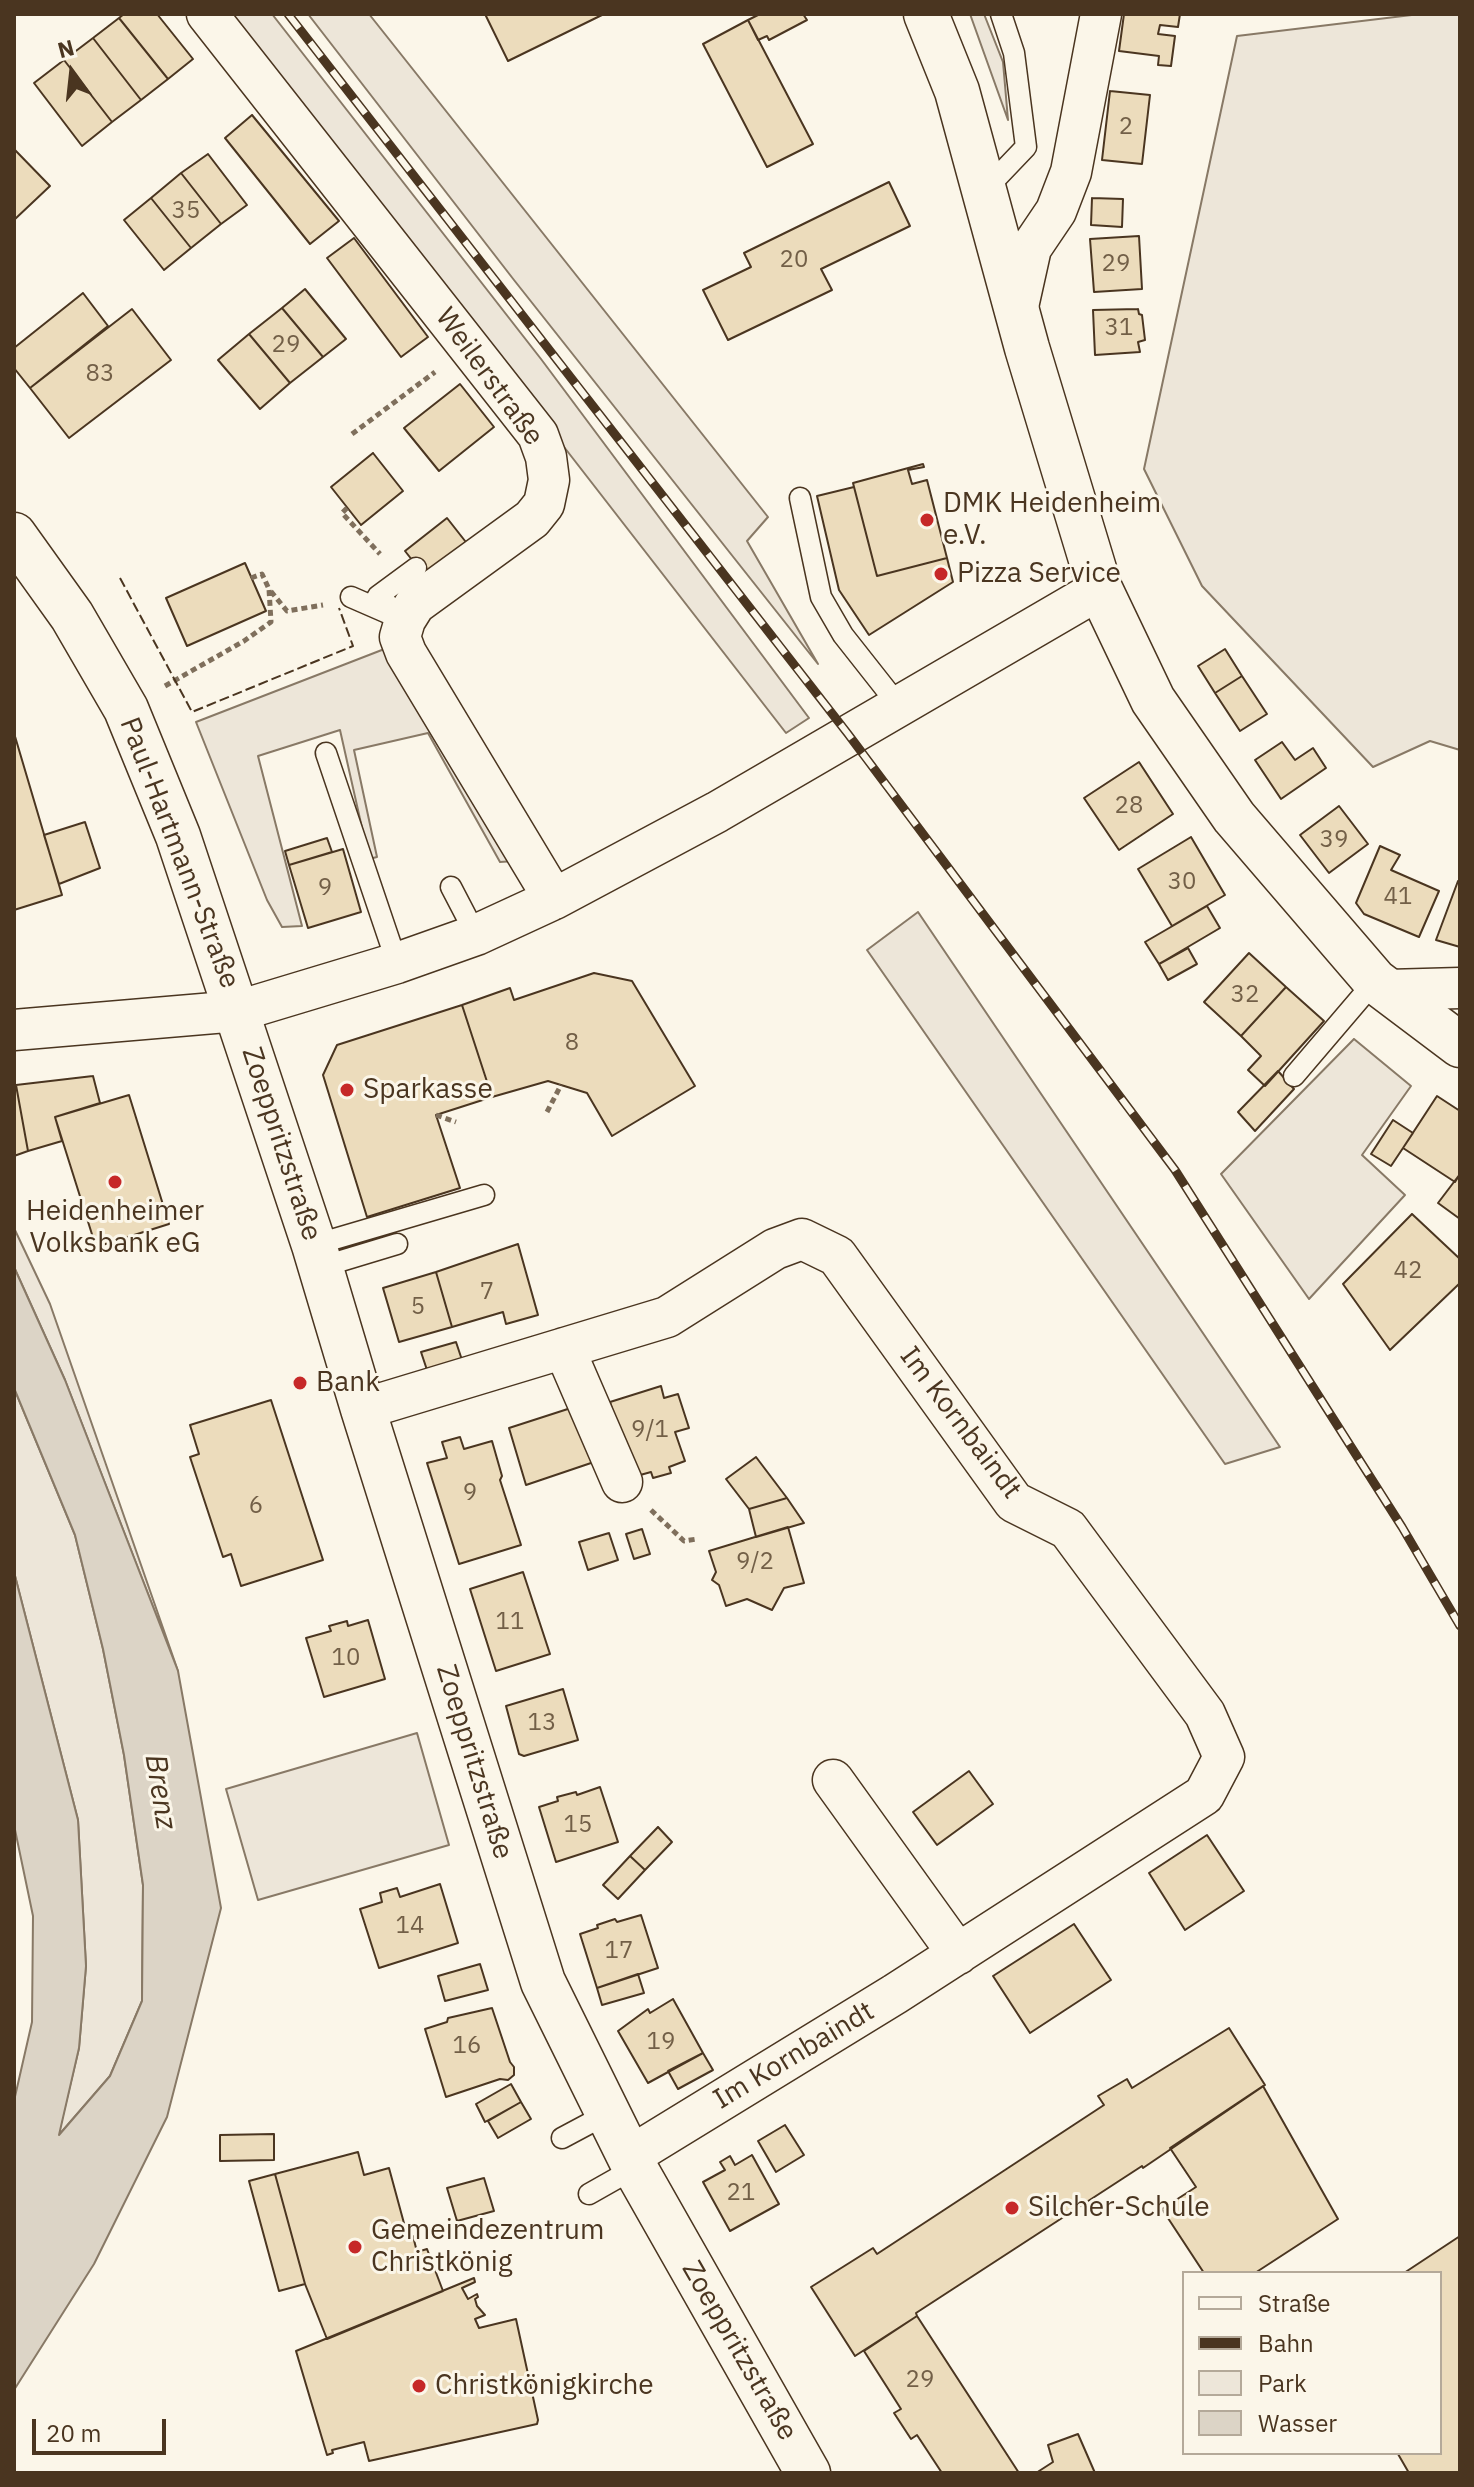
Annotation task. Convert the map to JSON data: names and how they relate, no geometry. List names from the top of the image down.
{
  "streets": {
    "main road": ["Paul-Hartmann-Straße", "Zoeppritzstraße"],
    "street": ["Weilerstraße", "Im Kornbaindt"]
  },
  "crossings": [
    ["Paul-Hartmann-Straße", "Zoeppritzstraße"],
    ["Zoeppritzstraße", "Im Kornbaindt"]
  ],
  "water": ["Brenz"],
  "places": [
    "DMK Heidenheim e.V.",
    "Pizza Service",
    "Sparkasse",
    "Heidenheimer Volksbank eG",
    "Bank",
    "Silcher-Schule",
    "Gemeindezentrum Christkönig",
    "Christkönigkirche"
  ],
  "house_numbers": [
    "2",
    "35",
    "20",
    "29",
    "31",
    "29",
    "83",
    "28",
    "39",
    "30",
    "9",
    "41",
    "32",
    "8",
    "42",
    "7",
    "5",
    "9/1",
    "9",
    "6",
    "9/2",
    "11",
    "10",
    "13",
    "15",
    "14",
    "17",
    "19",
    "16",
    "21",
    "29"
  ],
  "legend": [
    "Straße",
    "Bahn",
    "Park",
    "Wasser"
  ],
  "scale_bar": "20 m",
  "north": "top"
}
